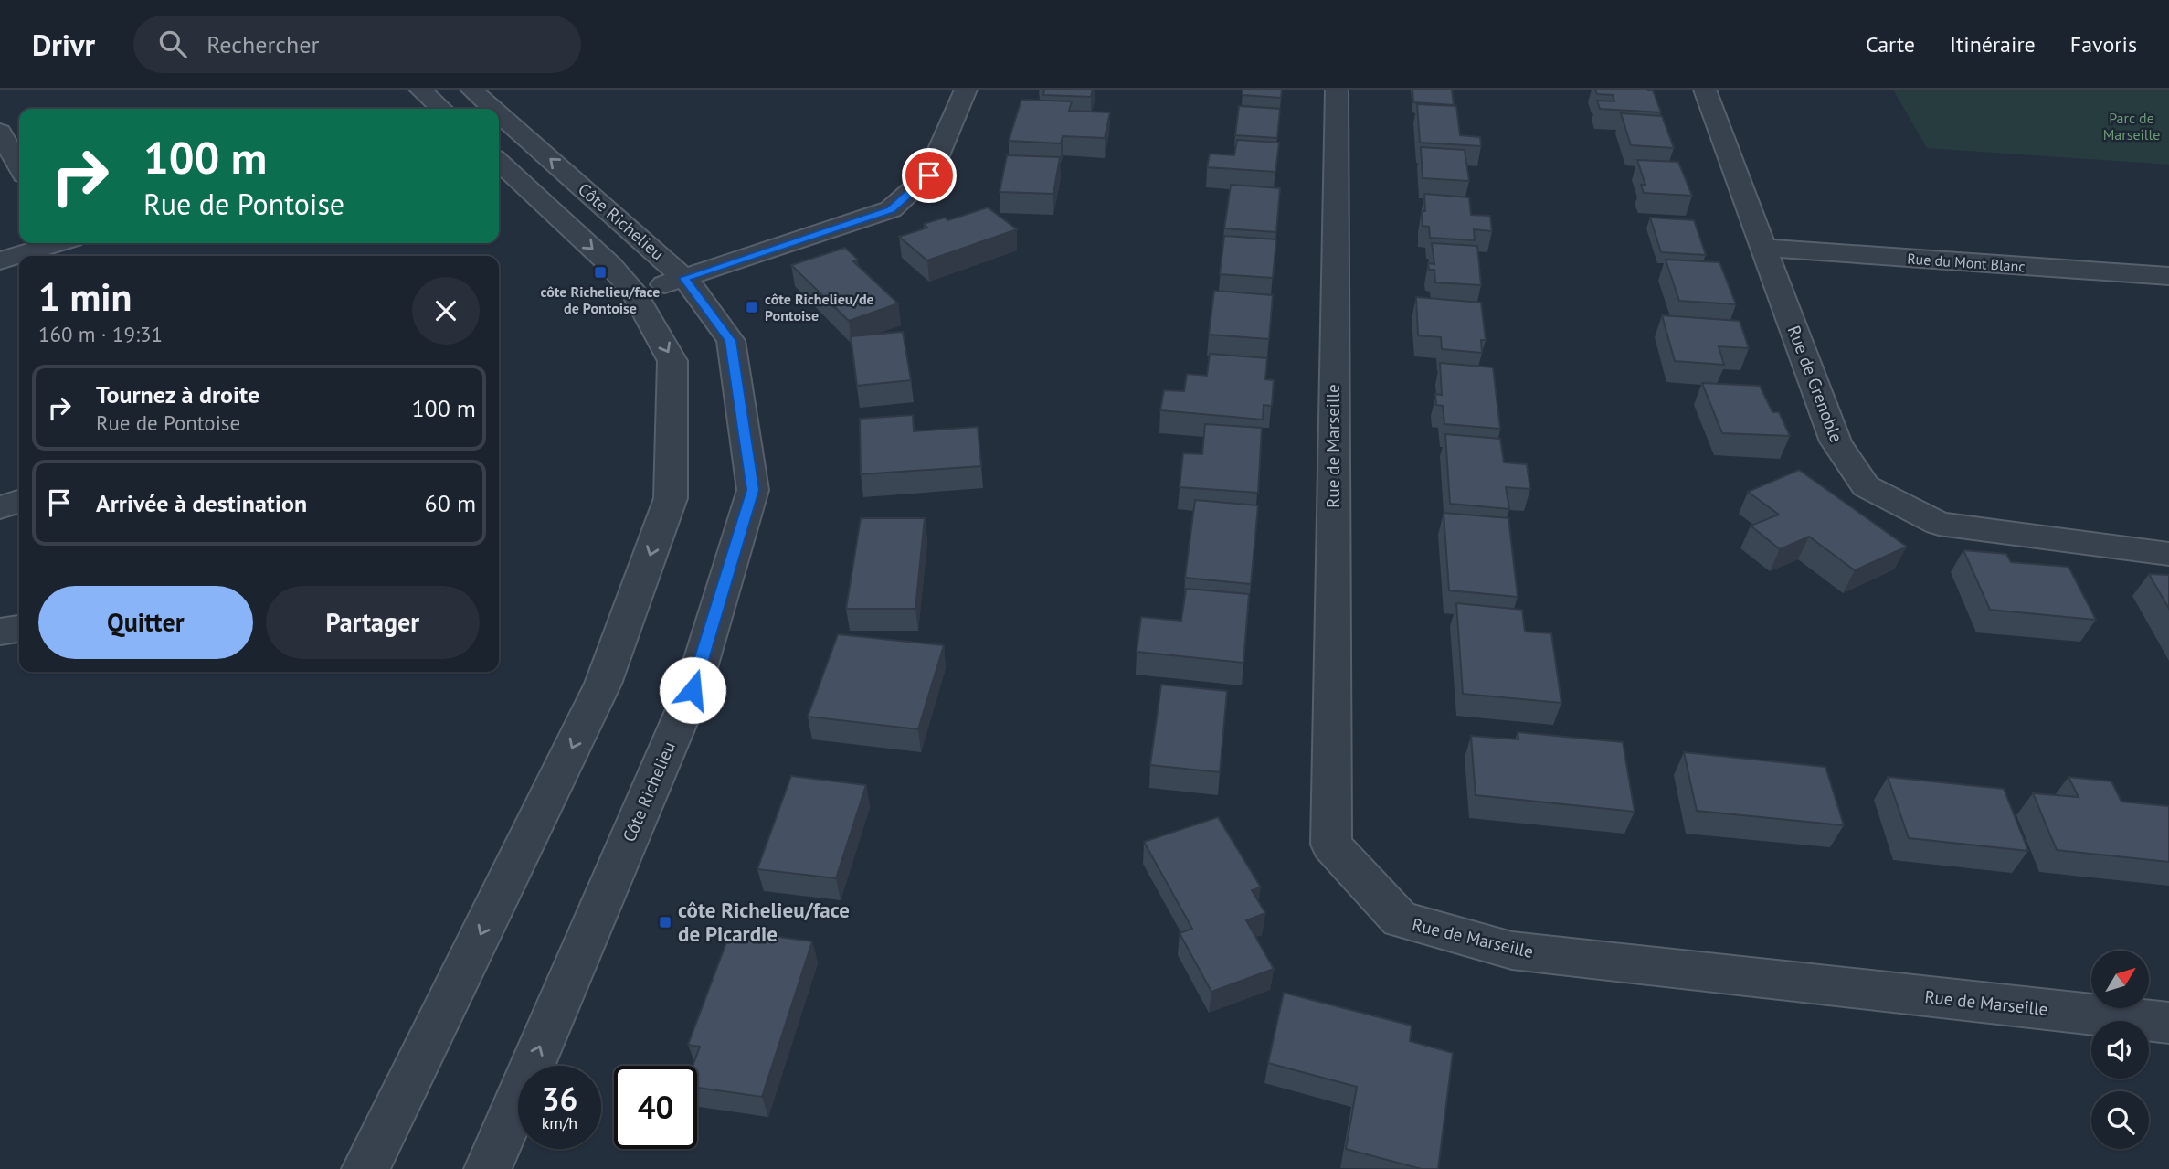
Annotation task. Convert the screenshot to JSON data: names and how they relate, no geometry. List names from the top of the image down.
{
  "streets": {
    "street": [
      "Côte Richelieu",
      "Rue du Mont Blanc",
      "Rue de Grenoble",
      "Rue de Marseille"
    ]
  },
  "crossings": [
    ["Rue du Mont Blanc", "Rue de Grenoble"]
  ],
  "parks": ["Parc de Marseille"],
  "places": {
    "transit": ["côte Richelieu/face de Pontoise", "côte Richelieu/de Pontoise", "côte Richelieu/face de Picardie"]
  },
  "north": "top right",
  "page": {
    "header": "Drivr",
    "search": "Rechercher",
    "nav": ["Carte", "Itinéraire", "Favoris"],
    "turn": ["100 m", "Rue de Pontoise"],
    "heading": ["1 min", "160 m · 19:31"],
    "list": [
      {
        "name": "Tournez à droite",
        "note": "Rue de Pontoise",
        "value": "100 m"
      },
      {
        "name": "Arrivée à destination",
        "value": "60 m"
      }
    ],
    "buttons": ["Quitter", "Partager"],
    "speed": "36 km/h",
    "limit": "40"
  }
}
